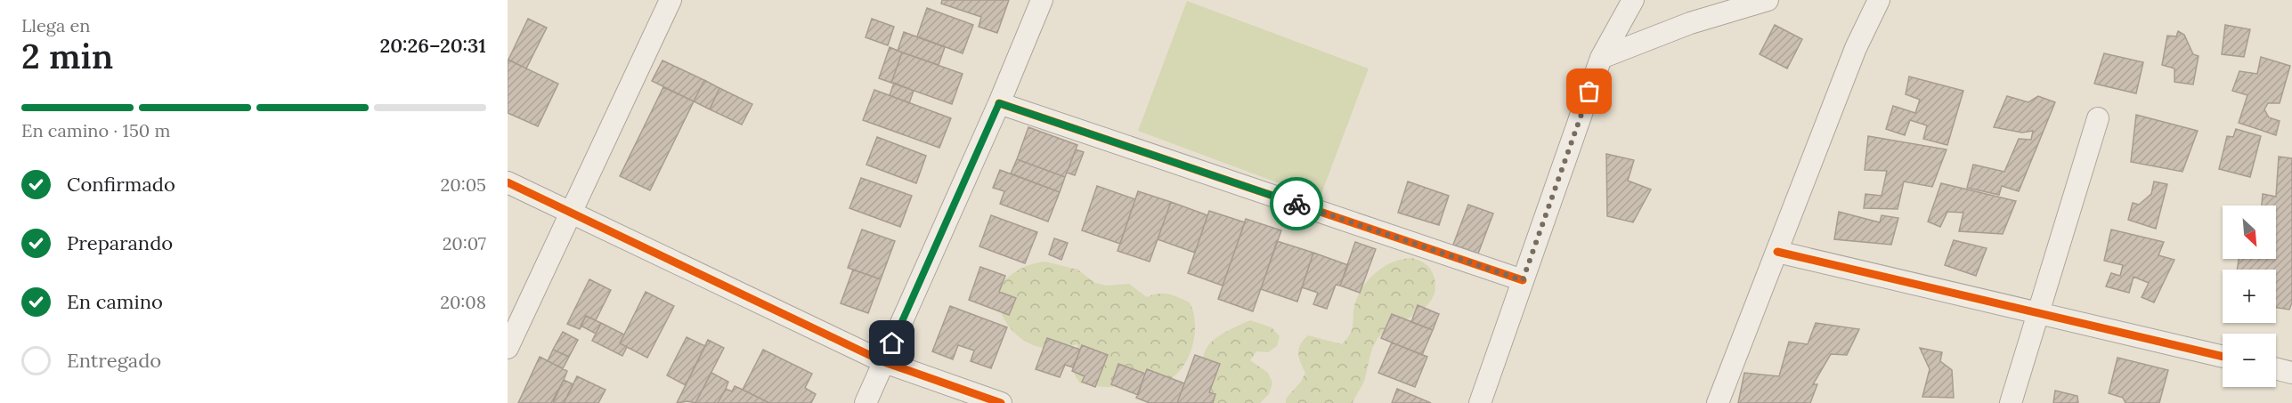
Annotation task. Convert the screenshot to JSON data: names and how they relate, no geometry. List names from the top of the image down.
{
  "north": "bottom right",
  "page": {
    "heading": ["2 min", "Llega en", "20:26–20:31"],
    "bar": "En camino · 150 m",
    "list": [
      ["Confirmado", "20:05"],
      ["Preparando", "20:07"],
      ["En camino", "20:08"],
      "Entregado"
    ],
    "map_buttons": ["+", "−"]
  }
}
